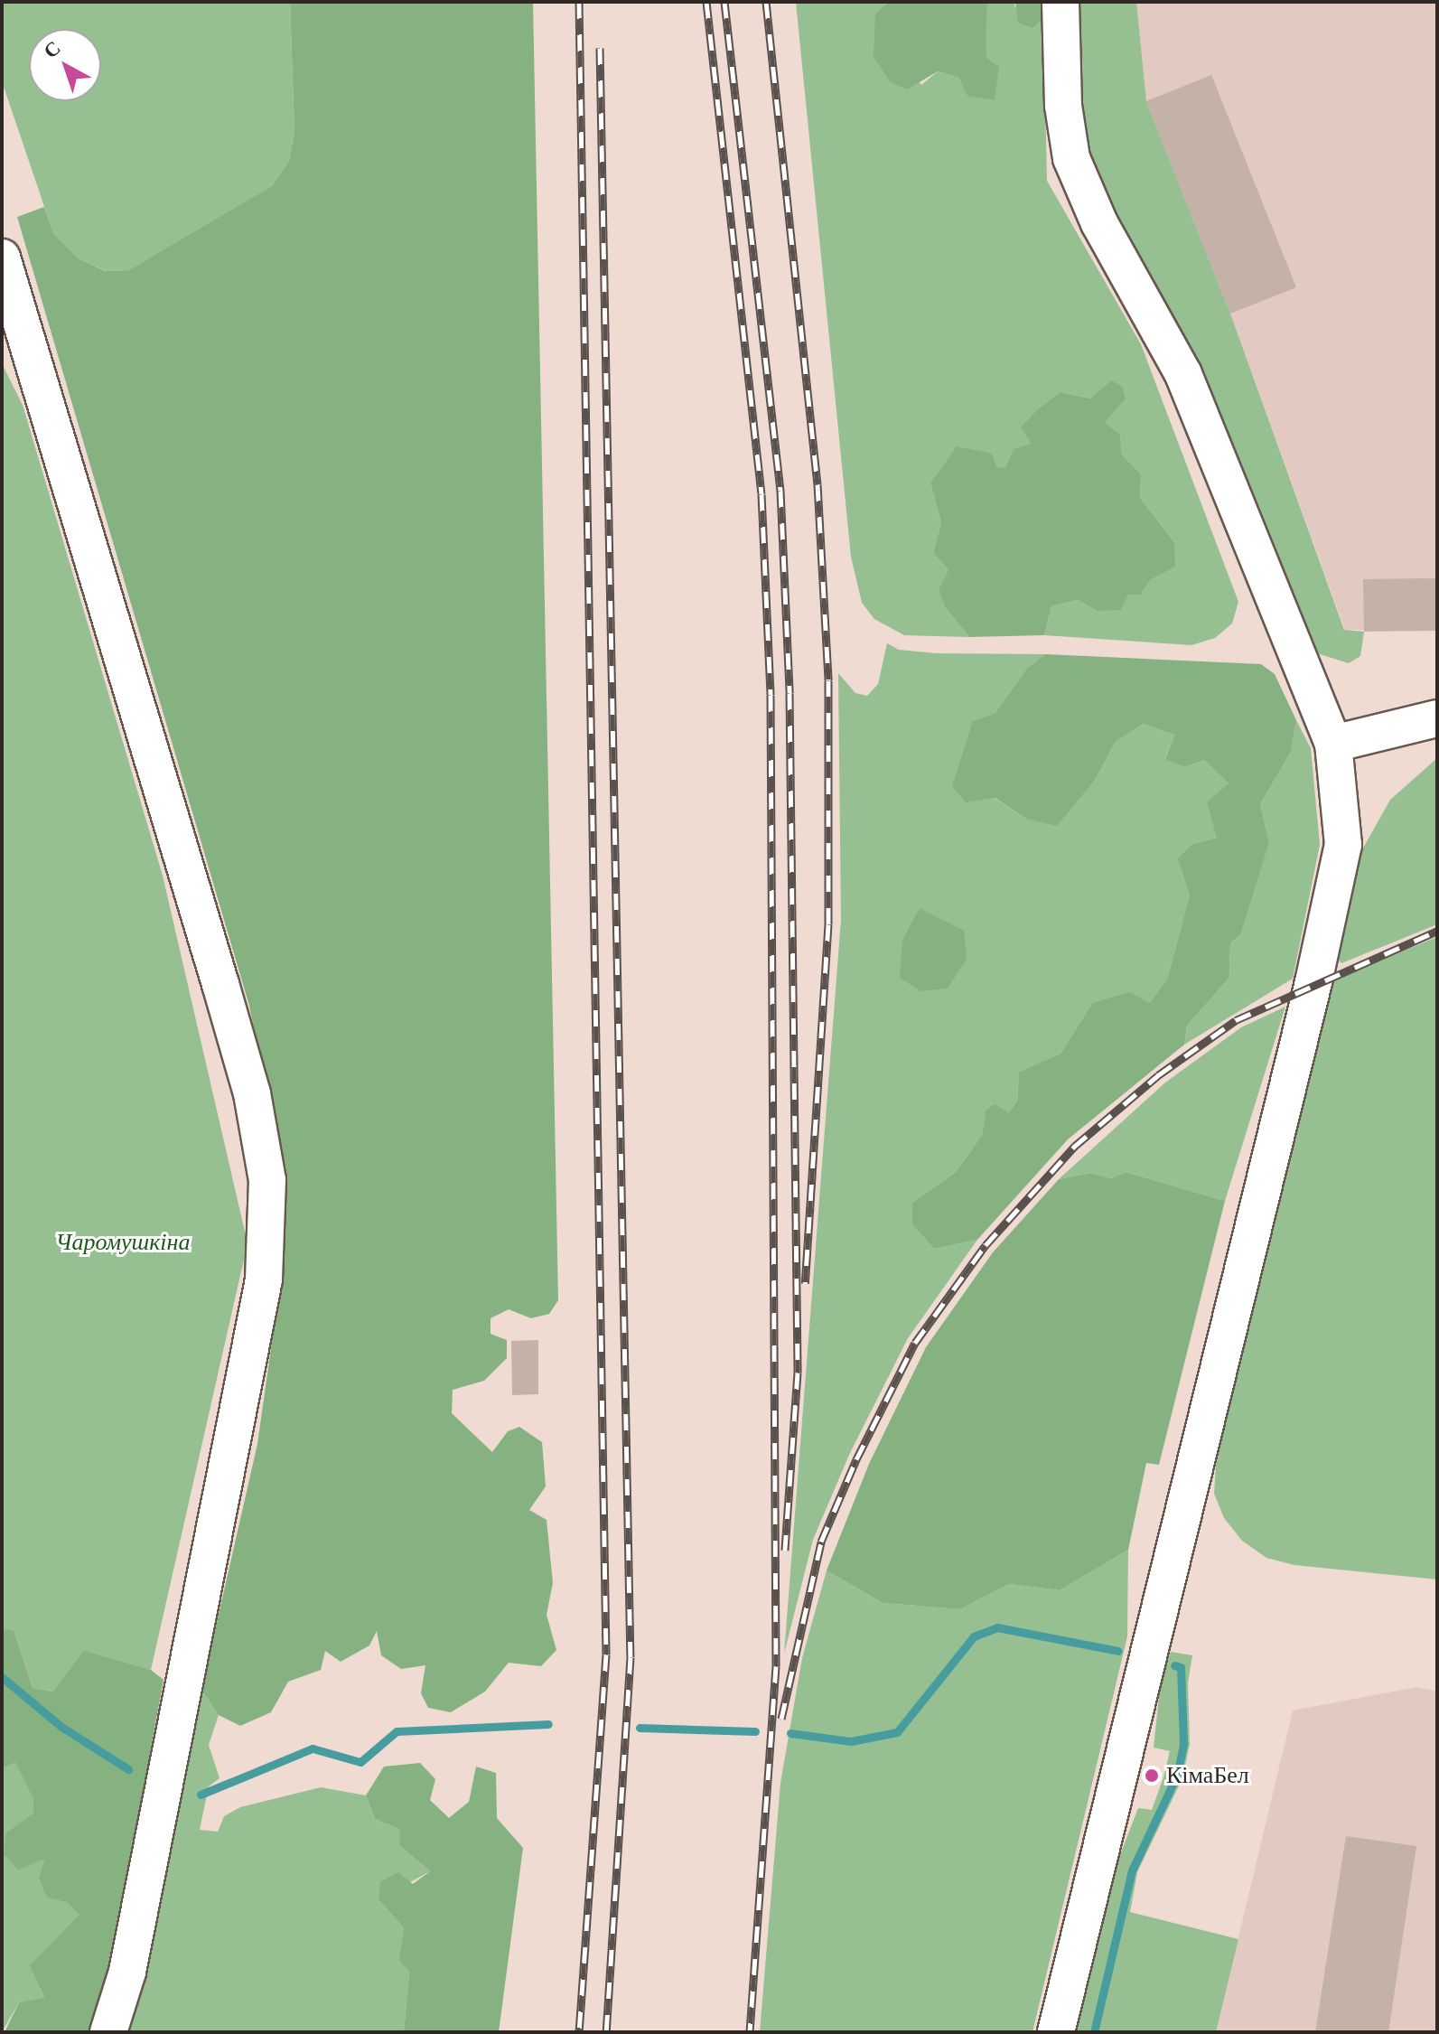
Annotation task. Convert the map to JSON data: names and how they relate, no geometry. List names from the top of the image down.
{
  "parks": ["Чаромушкіна"],
  "places": ["КімаБел"],
  "north": "top left"
}
